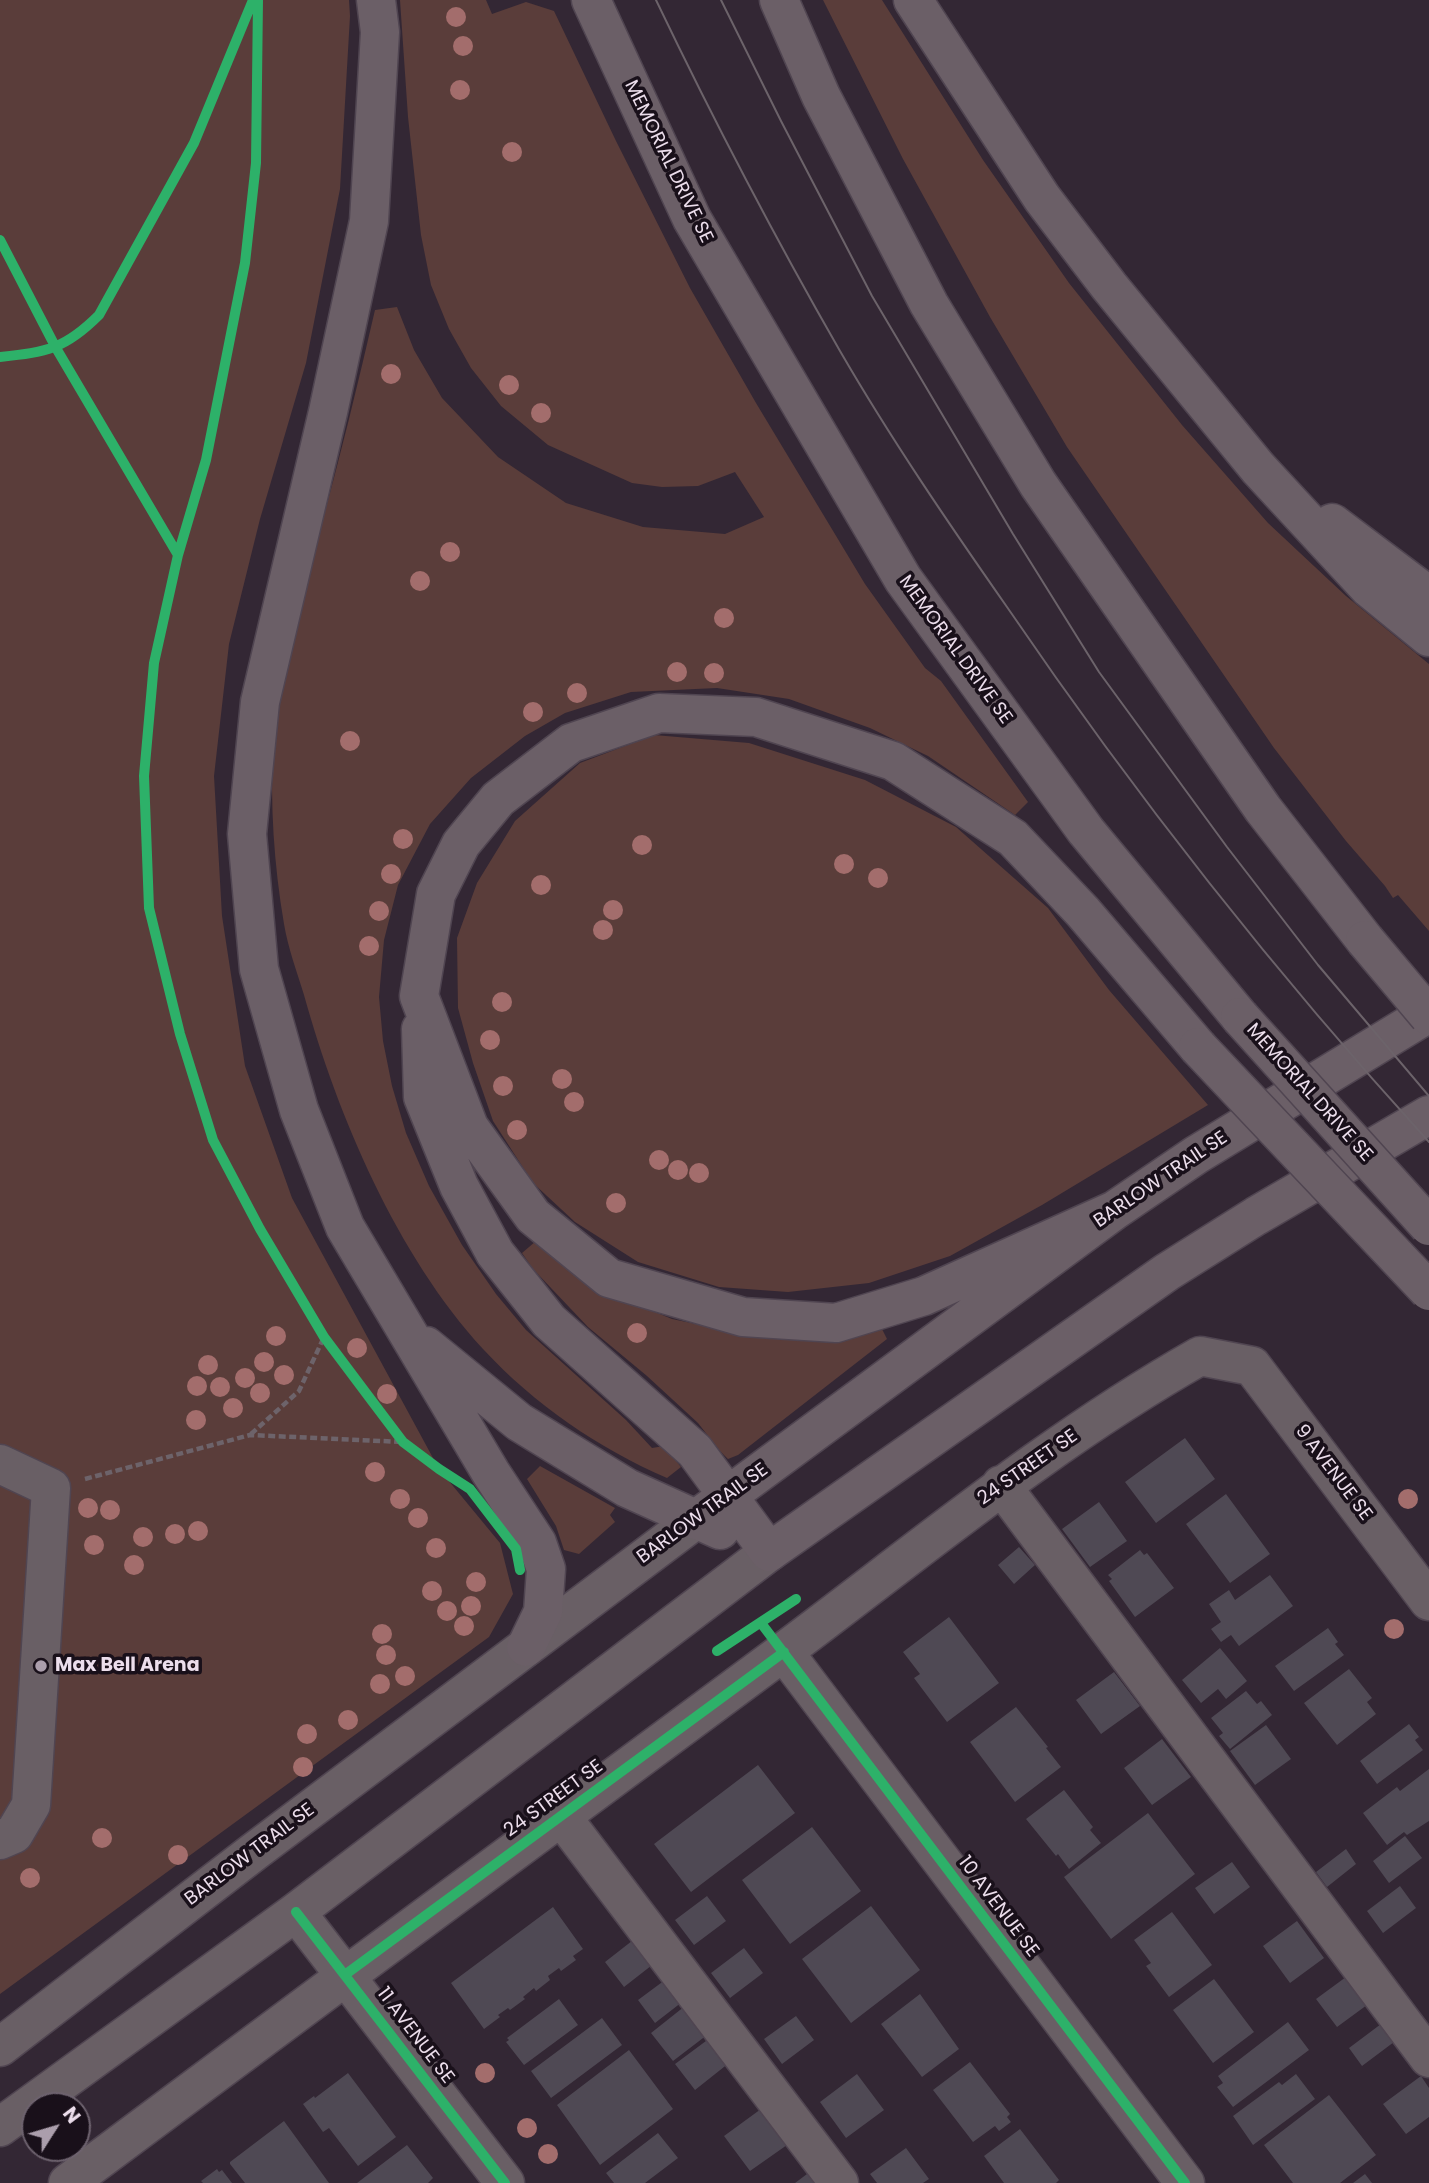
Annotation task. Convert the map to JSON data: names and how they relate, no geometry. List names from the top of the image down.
{
  "streets": {
    "main road": ["MEMORIAL DRIVE SE", "BARLOW TRAIL SE"],
    "street": [
      "24 STREET SE",
      "9 AVENUE SE",
      "10 AVENUE SE",
      "11 AVENUE SE"
    ]
  },
  "crossings": [
    ["24 STREET SE", "9 AVENUE SE"],
    ["24 STREET SE", "10 AVENUE SE"],
    ["24 STREET SE", "11 AVENUE SE"]
  ],
  "places": ["Max Bell Arena"],
  "north": "top right"
}
